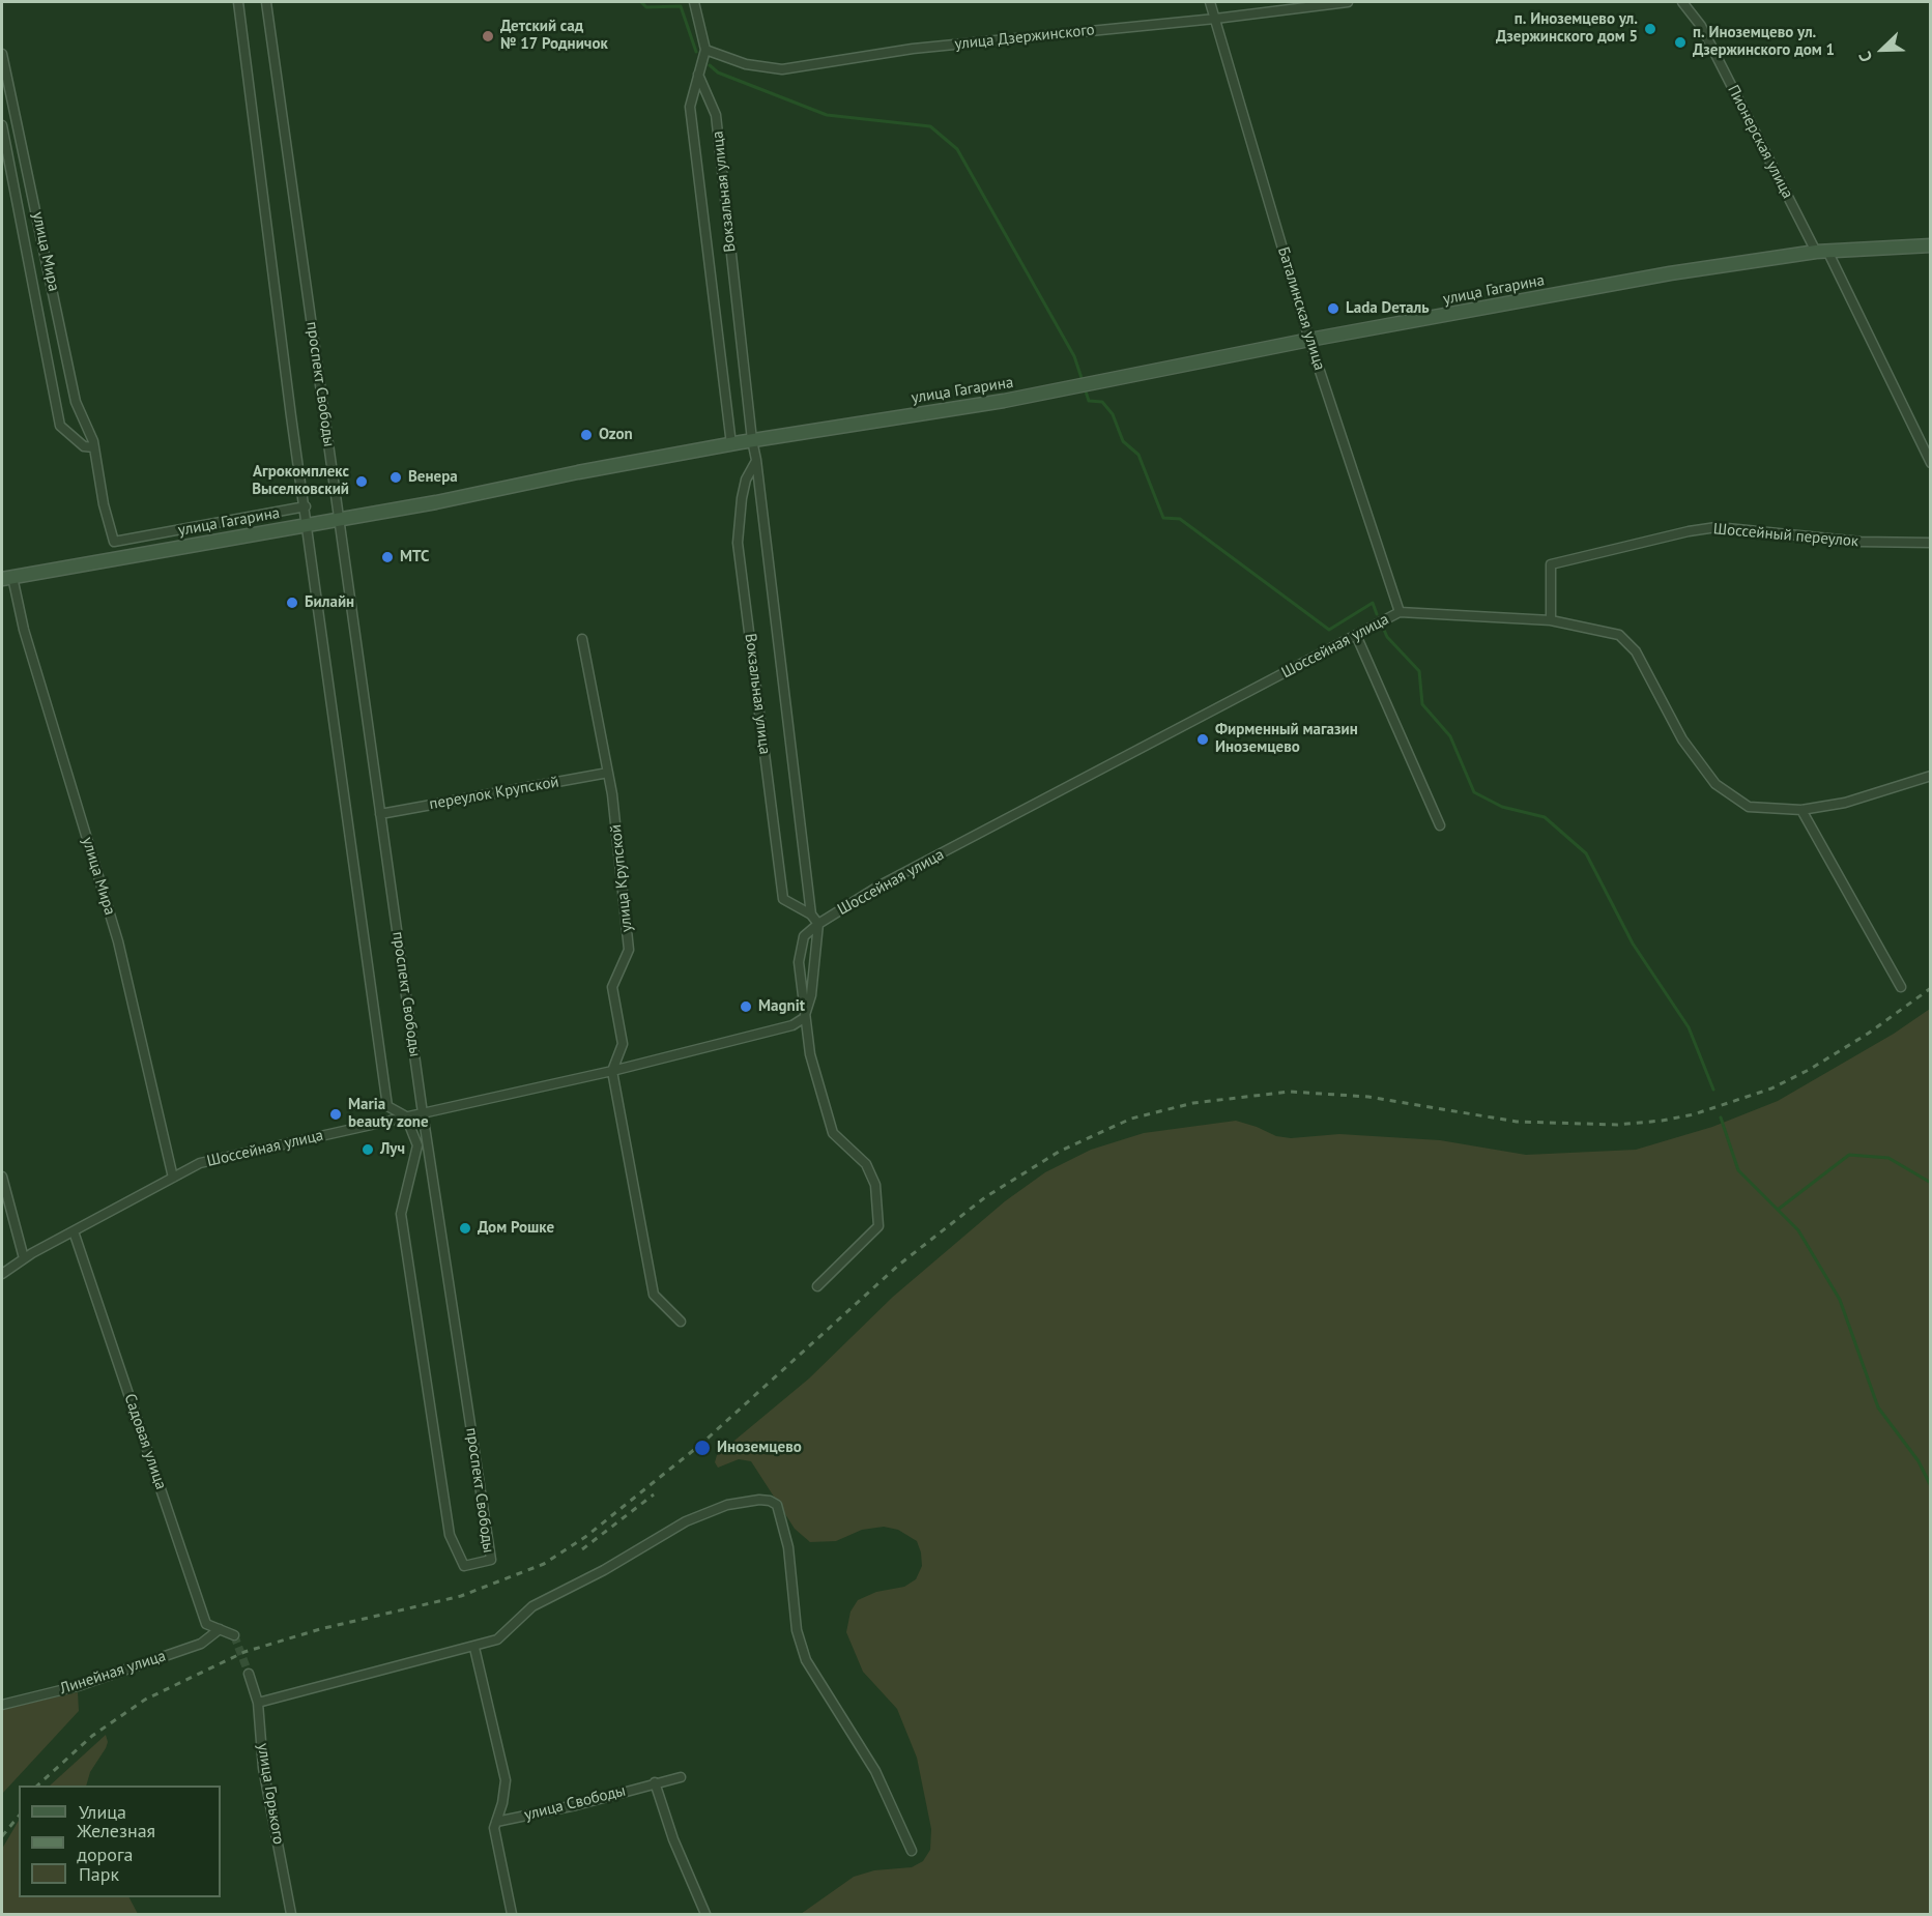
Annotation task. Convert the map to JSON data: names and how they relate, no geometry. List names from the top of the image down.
{
  "streets": {
    "main road": ["улица Гагарина"],
    "street": [
      "улица Дзержинского",
      "Пионерская улица",
      "Вокзальная улица",
      "улица Мира",
      "Баталинская улица",
      "проспект Свободы",
      "Шоссейный переулок",
      "Шоссейная улица",
      "переулок Крупской",
      "улица Крупской",
      "Садовая улица",
      "Линейная улица",
      "улица Горького",
      "улица Свободы"
    ]
  },
  "crossings": [
    ["улица Дзержинского", "Вокзальная улица"],
    ["улица Дзержинского", "Баталинская улица"],
    ["Пионерская улица", "улица Гагарина"],
    ["Вокзальная улица", "улица Гагарина"],
    ["Вокзальная улица", "Шоссейная улица"],
    ["улица Мира", "улица Гагарина"],
    ["улица Мира", "проспект Свободы"],
    ["улица Мира", "Шоссейная улица"],
    ["улица Гагарина", "Баталинская улица"],
    ["улица Гагарина", "проспект Свободы"],
    ["Баталинская улица", "Шоссейная улица"],
    ["проспект Свободы", "Шоссейная улица"],
    ["проспект Свободы", "переулок Крупской"],
    ["Шоссейный переулок", "Шоссейная улица"],
    ["Шоссейная улица", "улица Крупской"],
    ["Шоссейная улица", "Садовая улица"],
    ["переулок Крупской", "улица Крупской"],
    ["Садовая улица", "Линейная улица"]
  ],
  "places": [
    "п. Иноземцево ул. Дзержинского дом 5",
    "Детский сад № 17 Родничок",
    "п. Иноземцево ул. Дзержинского дом 1",
    "Lada Dеталь",
    "Ozon",
    "Венера",
    "Агрокомплекс Выселковский",
    "МТС",
    "Билайн",
    "Фирменный магазин Иноземцево",
    "Magnit",
    "Maria beauty zone",
    "Луч",
    "Дом Рошке",
    "Иноземцево"
  ],
  "legend": ["Улица", "Железная дорога", "Парк"],
  "north": "bottom left"
}
